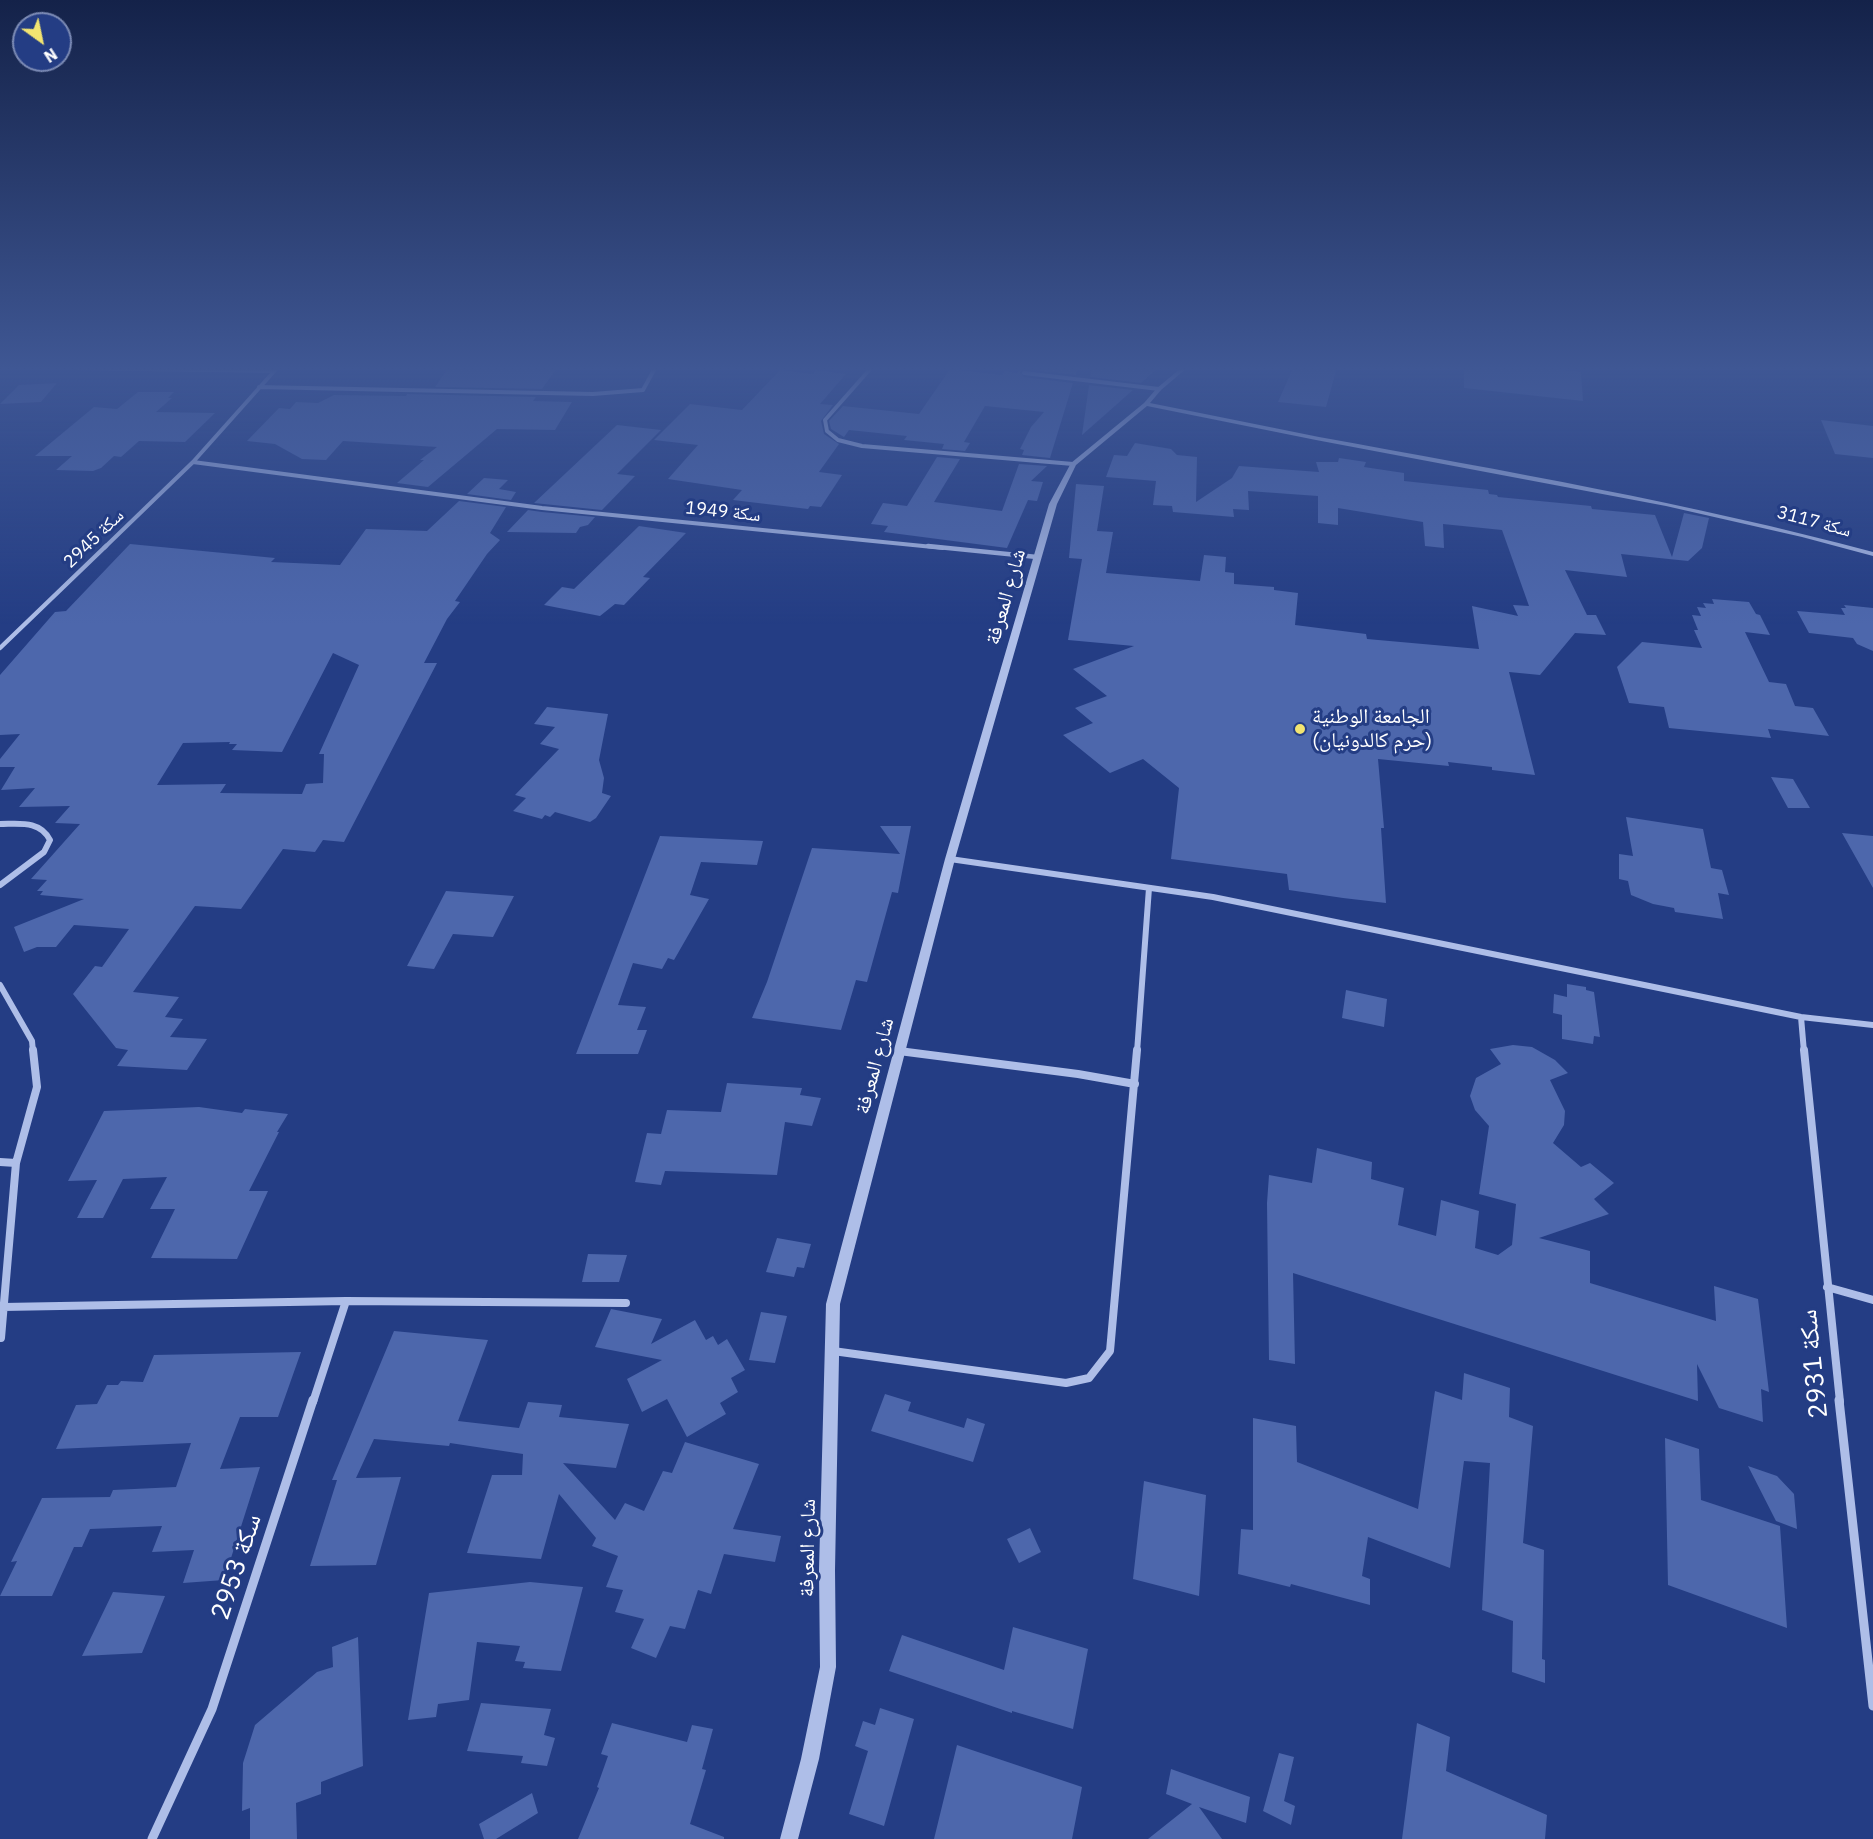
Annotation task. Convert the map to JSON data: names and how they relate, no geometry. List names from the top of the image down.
{
  "streets": {
    "street": [
      "سكة 1949",
      "سكة 3117",
      "سكة 2945",
      "شارع المعرفة",
      "سكة 2931",
      "سكة 2953"
    ]
  },
  "crossings": [
    ["سكة 1949", "سكة 2945"],
    ["سكة 1949", "شارع المعرفة"]
  ],
  "places": ["الجامعة الوطنية (حرم كالدونيان)"],
  "north": "bottom right"
}
